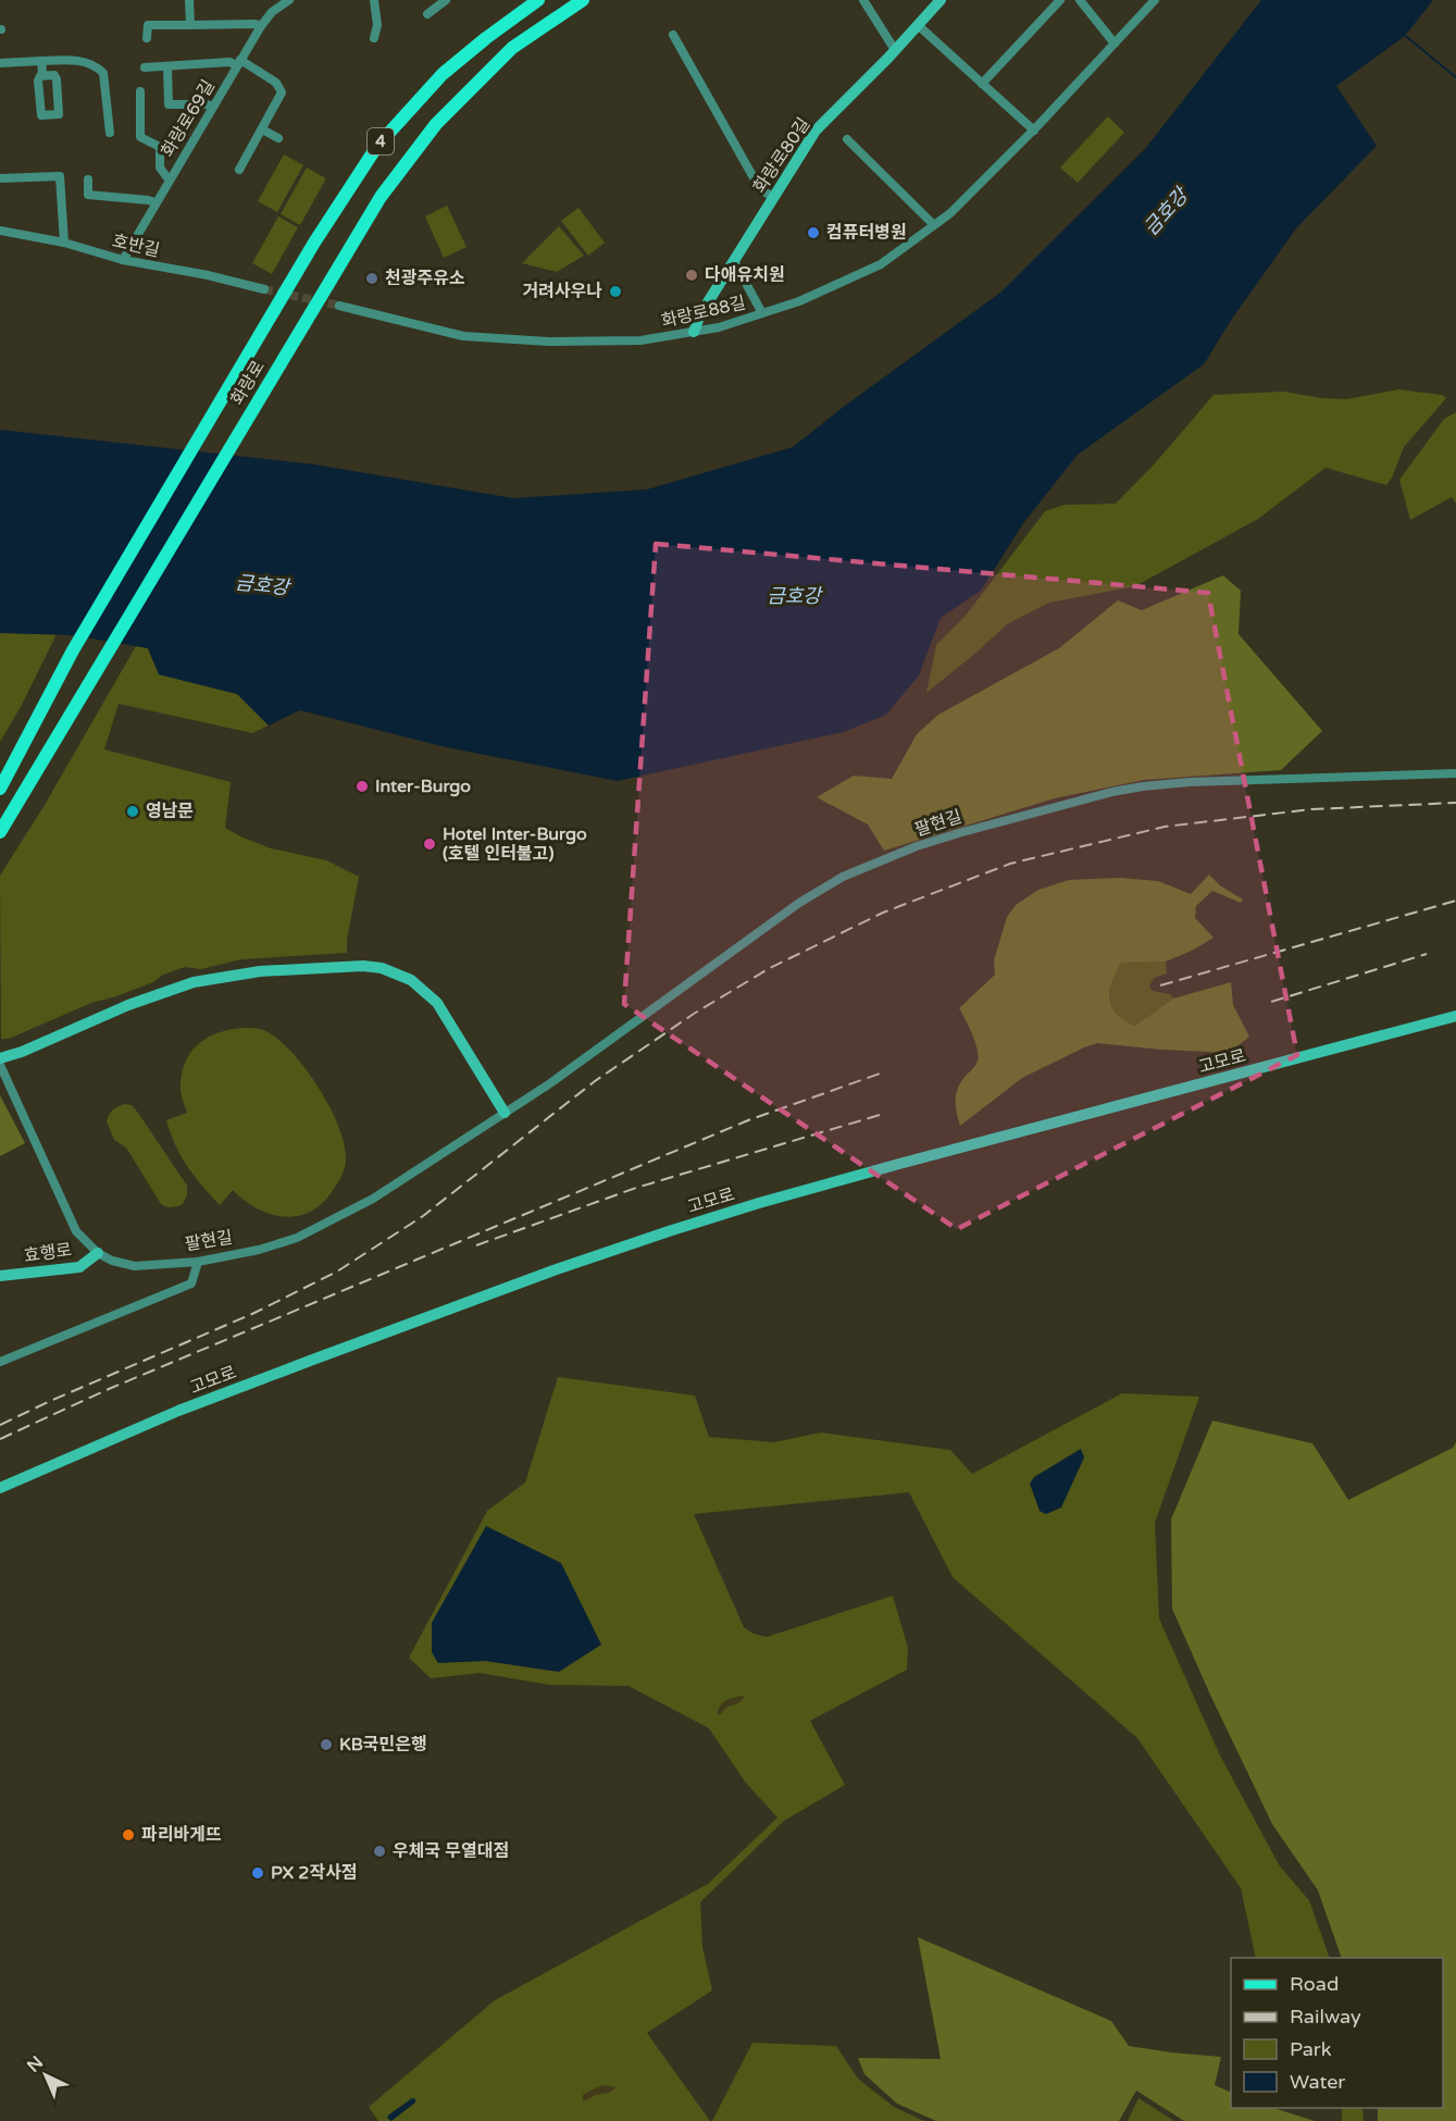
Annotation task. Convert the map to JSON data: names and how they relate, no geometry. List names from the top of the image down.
{
  "streets": {
    "main road": [
      "4",
      "화랑로80길",
      "화랑로",
      "고모로",
      "효행로"
    ],
    "street": [
      "화랑로69길",
      "호반길",
      "화랑로88길",
      "팔현길"
    ]
  },
  "crossings": [
    ["화랑로69길", "호반길"],
    ["화랑로80길", "화랑로88길"],
    ["팔현길", "효행로"]
  ],
  "water": ["금호강"],
  "places": [
    "컴퓨터병원",
    "다애유치원",
    "천광주유소",
    "거려사우나",
    "Inter-Burgo",
    "영남문",
    "Hotel Inter-Burgo (호텔 인터불고)",
    "KB국민은행",
    "파리바게뜨",
    "우체국 무열대점",
    "PX 2작사점"
  ],
  "legend": [
    "Road",
    "Railway",
    "Park",
    "Water"
  ],
  "north": "top left"
}
